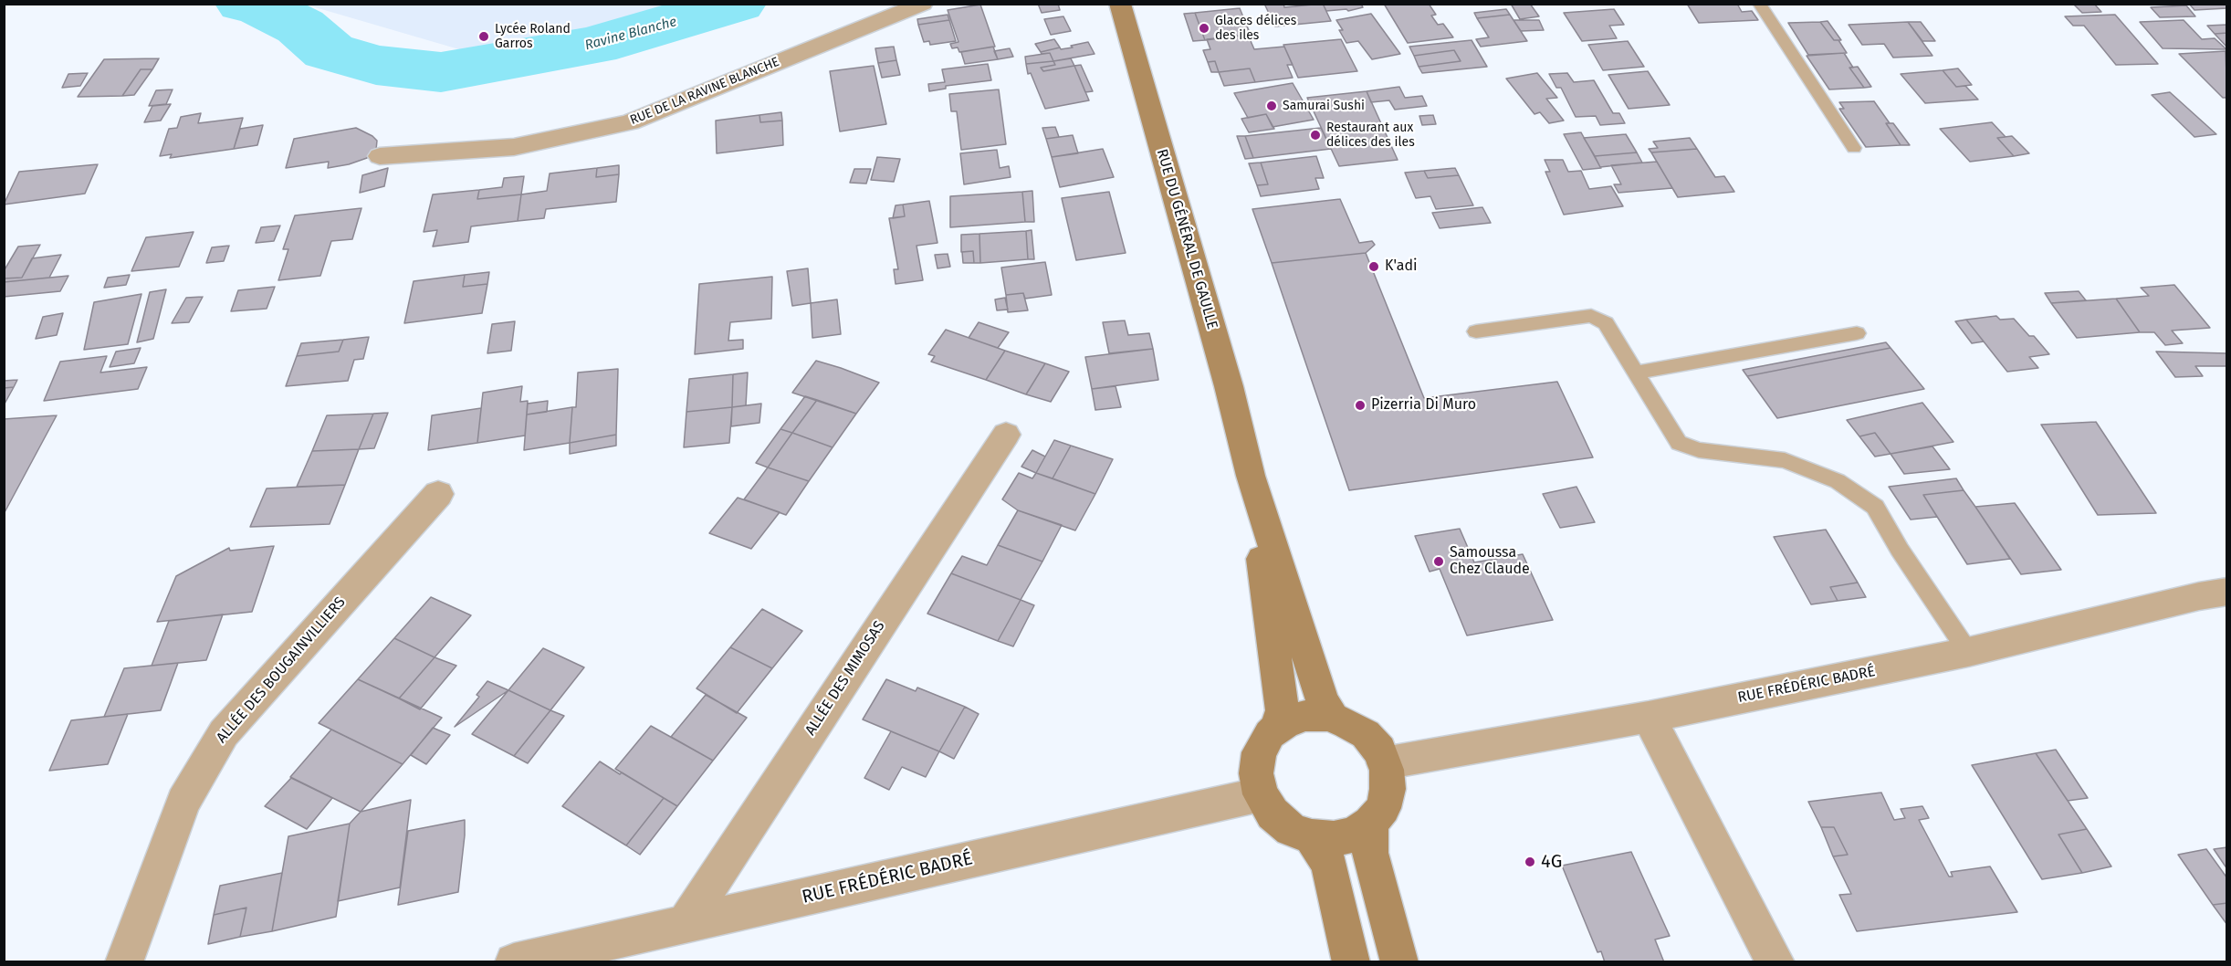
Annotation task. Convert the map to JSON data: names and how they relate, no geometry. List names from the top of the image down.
{
  "streets": {
    "main road": ["RUE DU GÉNÉRAL DE GAULLE"],
    "street": [
      "RUE DE LA RAVINE BLANCHE",
      "ALLÉE DES BOUGAINVILLIERS",
      "ALLÉE DES MIMOSAS",
      "RUE FRÉDÉRIC BADRÉ"
    ]
  },
  "crossings": [
    ["RUE DU GÉNÉRAL DE GAULLE", "RUE FRÉDÉRIC BADRÉ"],
    ["ALLÉE DES MIMOSAS", "RUE FRÉDÉRIC BADRÉ"]
  ],
  "water": ["Ravine Blanche"],
  "places": [
    "Glaces délices des iles",
    "Lycée Roland Garros",
    "Samurai Sushi",
    "Restaurant aux délices des iles",
    "K'adi",
    "Pizerria Di Muro",
    "Samoussa Chez Claude",
    "4G"
  ]
}
